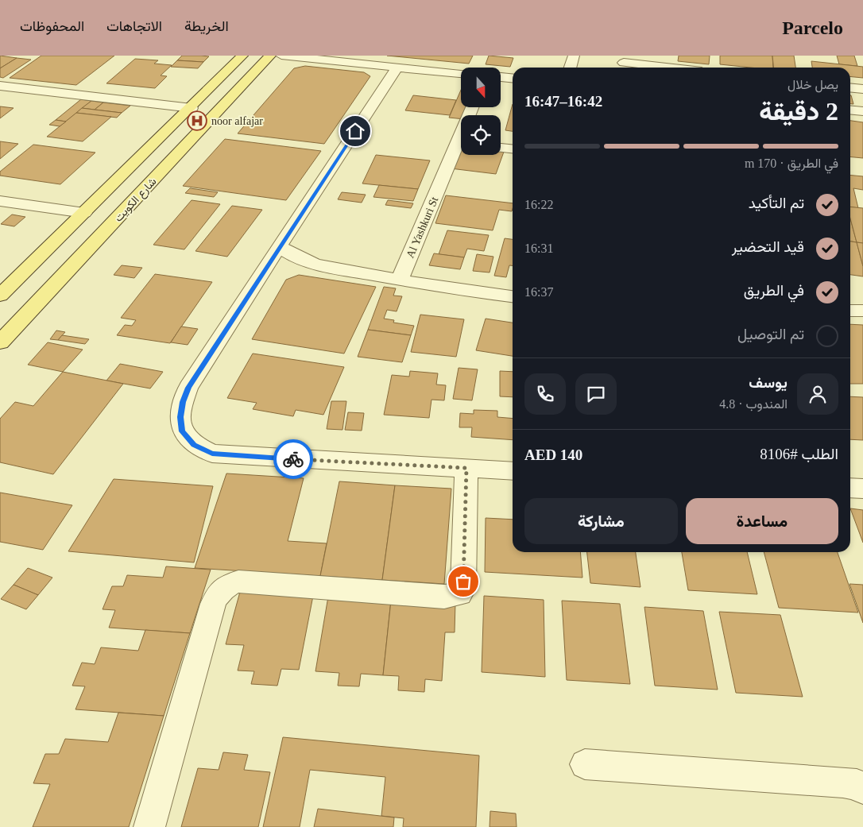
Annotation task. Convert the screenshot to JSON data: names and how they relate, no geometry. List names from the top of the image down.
{
  "streets": {
    "main road": ["شارع الكويت"],
    "street": ["Al Yashkuri St"]
  },
  "places": {
    "hospital": ["noor alfajar"]
  },
  "north": "bottom",
  "page": {
    "header": "Parcelo",
    "nav": ["الخريطة", "الاتجاهات", "المحفوظات"],
    "heading": ["2 دقيقة", "يصل خلال", "16:42–16:47"],
    "panel": [
      "يوسف",
      "المندوب · 4.8",
      "الطلب #8106",
      "AED 140"
    ],
    "bar": "في الطريق · 170 m",
    "list": [
      ["تم التأكيد", "16:22"],
      ["قيد التحضير", "16:31"],
      ["في الطريق", "16:37"],
      "تم التوصيل"
    ],
    "buttons": ["مساعدة", "مشاركة"]
  }
}
